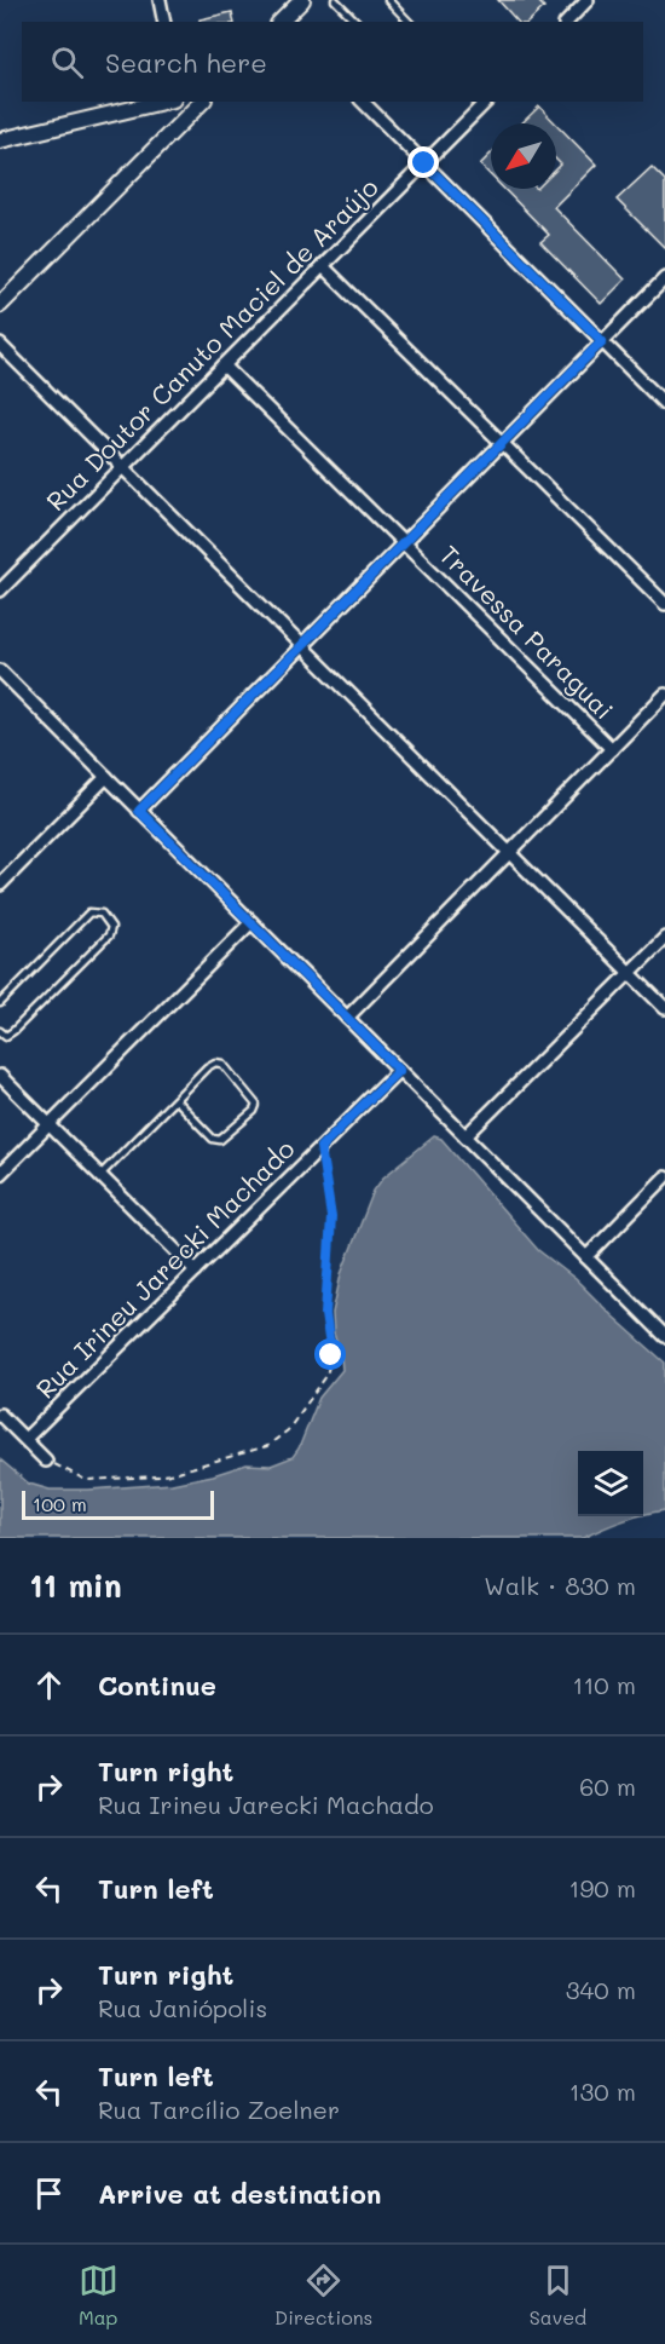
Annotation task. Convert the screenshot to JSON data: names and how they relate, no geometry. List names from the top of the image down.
{
  "streets": {
    "street": ["Rua Doutor Canuto Maciel de Araújo", "Travessa Paraguai", "Rua Irineu Jarecki Machado"]
  },
  "crossings": [
    ["Rua Doutor Canuto Maciel de Araújo", "Travessa Paraguai"]
  ],
  "scale_bar": "100 m",
  "north": "bottom left",
  "page": {
    "search": "Search here",
    "scale": "100 m",
    "heading": ["11 min", "Walk · 830 m"],
    "list": [
      ["Continue", "110 m"],
      ["Turn right", "Rua Irineu Jarecki Machado", "60 m"],
      ["Turn left", "190 m"],
      ["Turn right", "Rua Janiópolis", "340 m"],
      ["Turn left", "Rua Tarcílio Zoelner", "130 m"],
      "Arrive at destination"
    ],
    "nav": ["Map", "Directions", "Saved"]
  }
}
